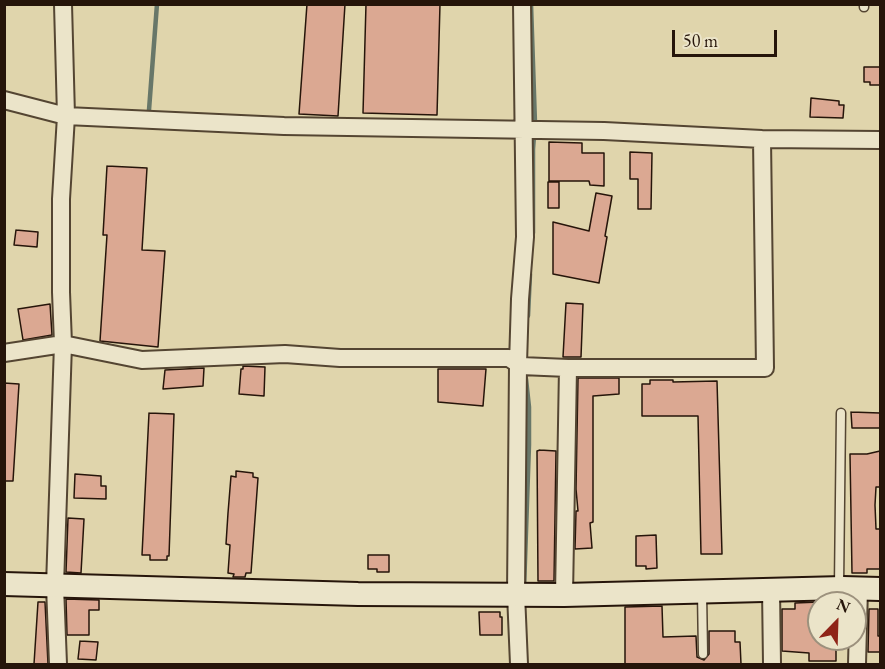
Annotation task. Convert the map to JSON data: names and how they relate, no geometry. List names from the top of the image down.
{
  "scale_bar": "50 m",
  "north": "top right"
}
